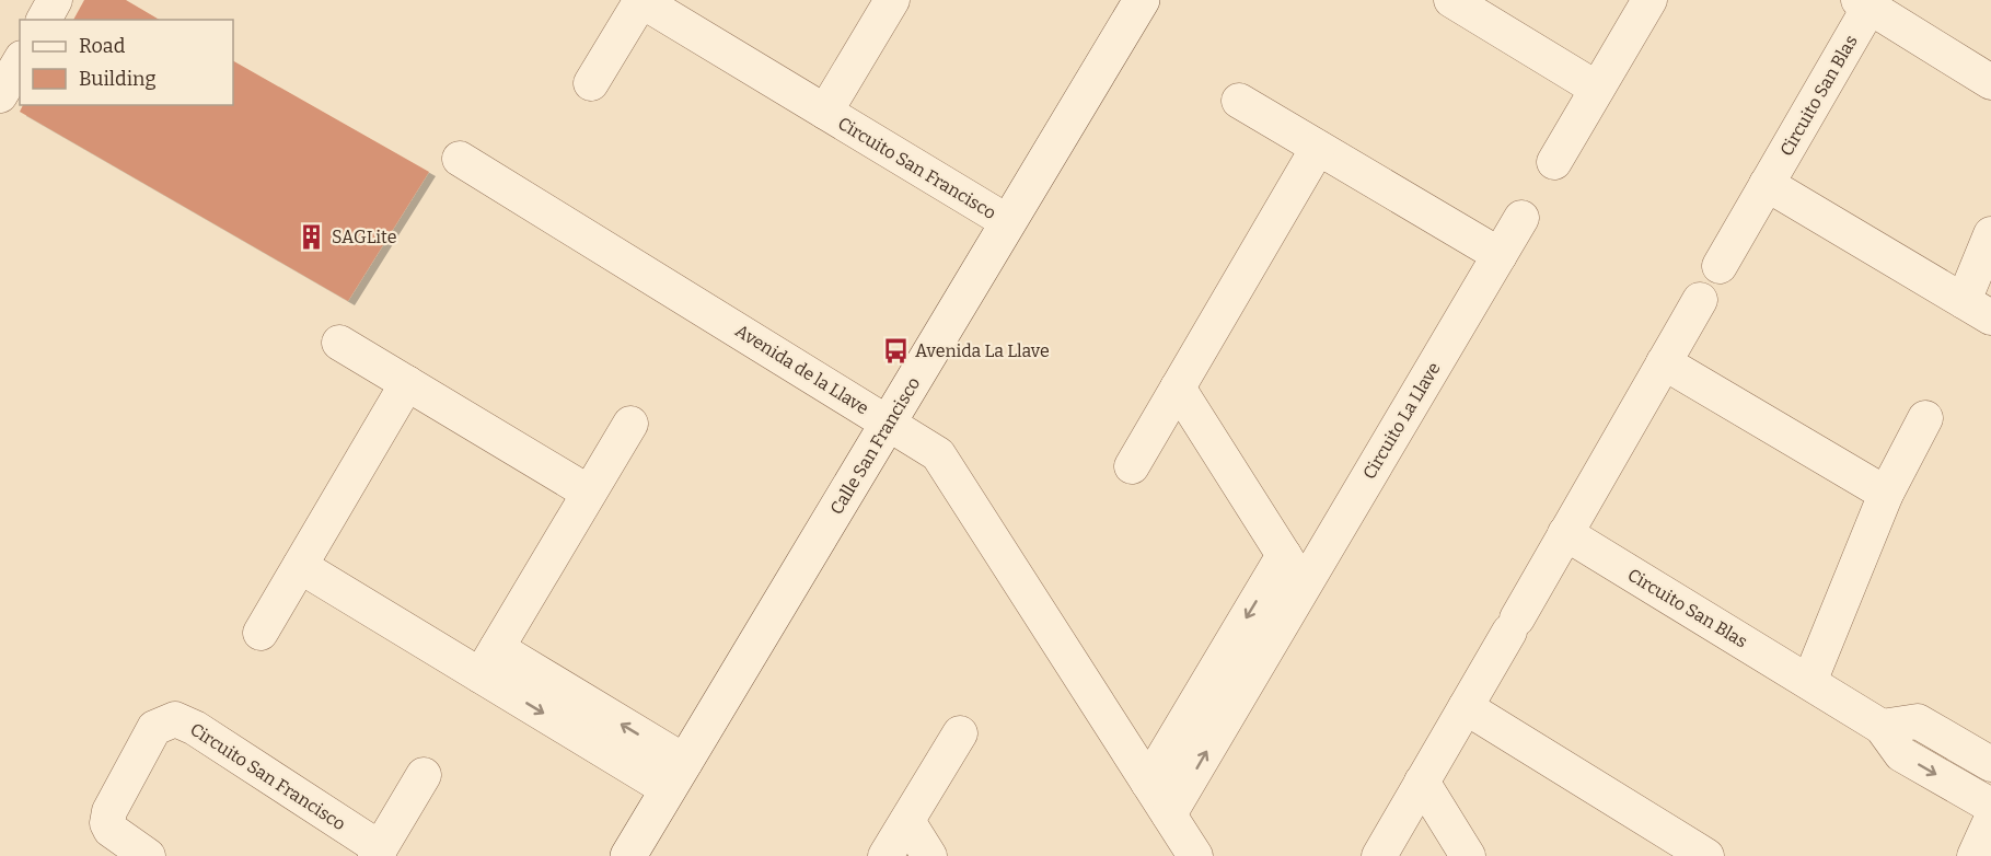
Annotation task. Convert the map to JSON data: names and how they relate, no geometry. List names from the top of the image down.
{
  "streets": {
    "street": [
      "Circuito San Blas",
      "Circuito San Francisco",
      "Avenida de la Llave",
      "Circuito La Llave",
      "Calle San Francisco"
    ]
  },
  "crossings": [
    ["Circuito San Francisco", "Calle San Francisco"],
    ["Avenida de la Llave", "Circuito La Llave"],
    ["Avenida de la Llave", "Calle San Francisco"]
  ],
  "places": {
    "building": ["SAGLite"],
    "bus stop": ["Avenida La Llave"]
  },
  "legend": ["Road", "Building"]
}
